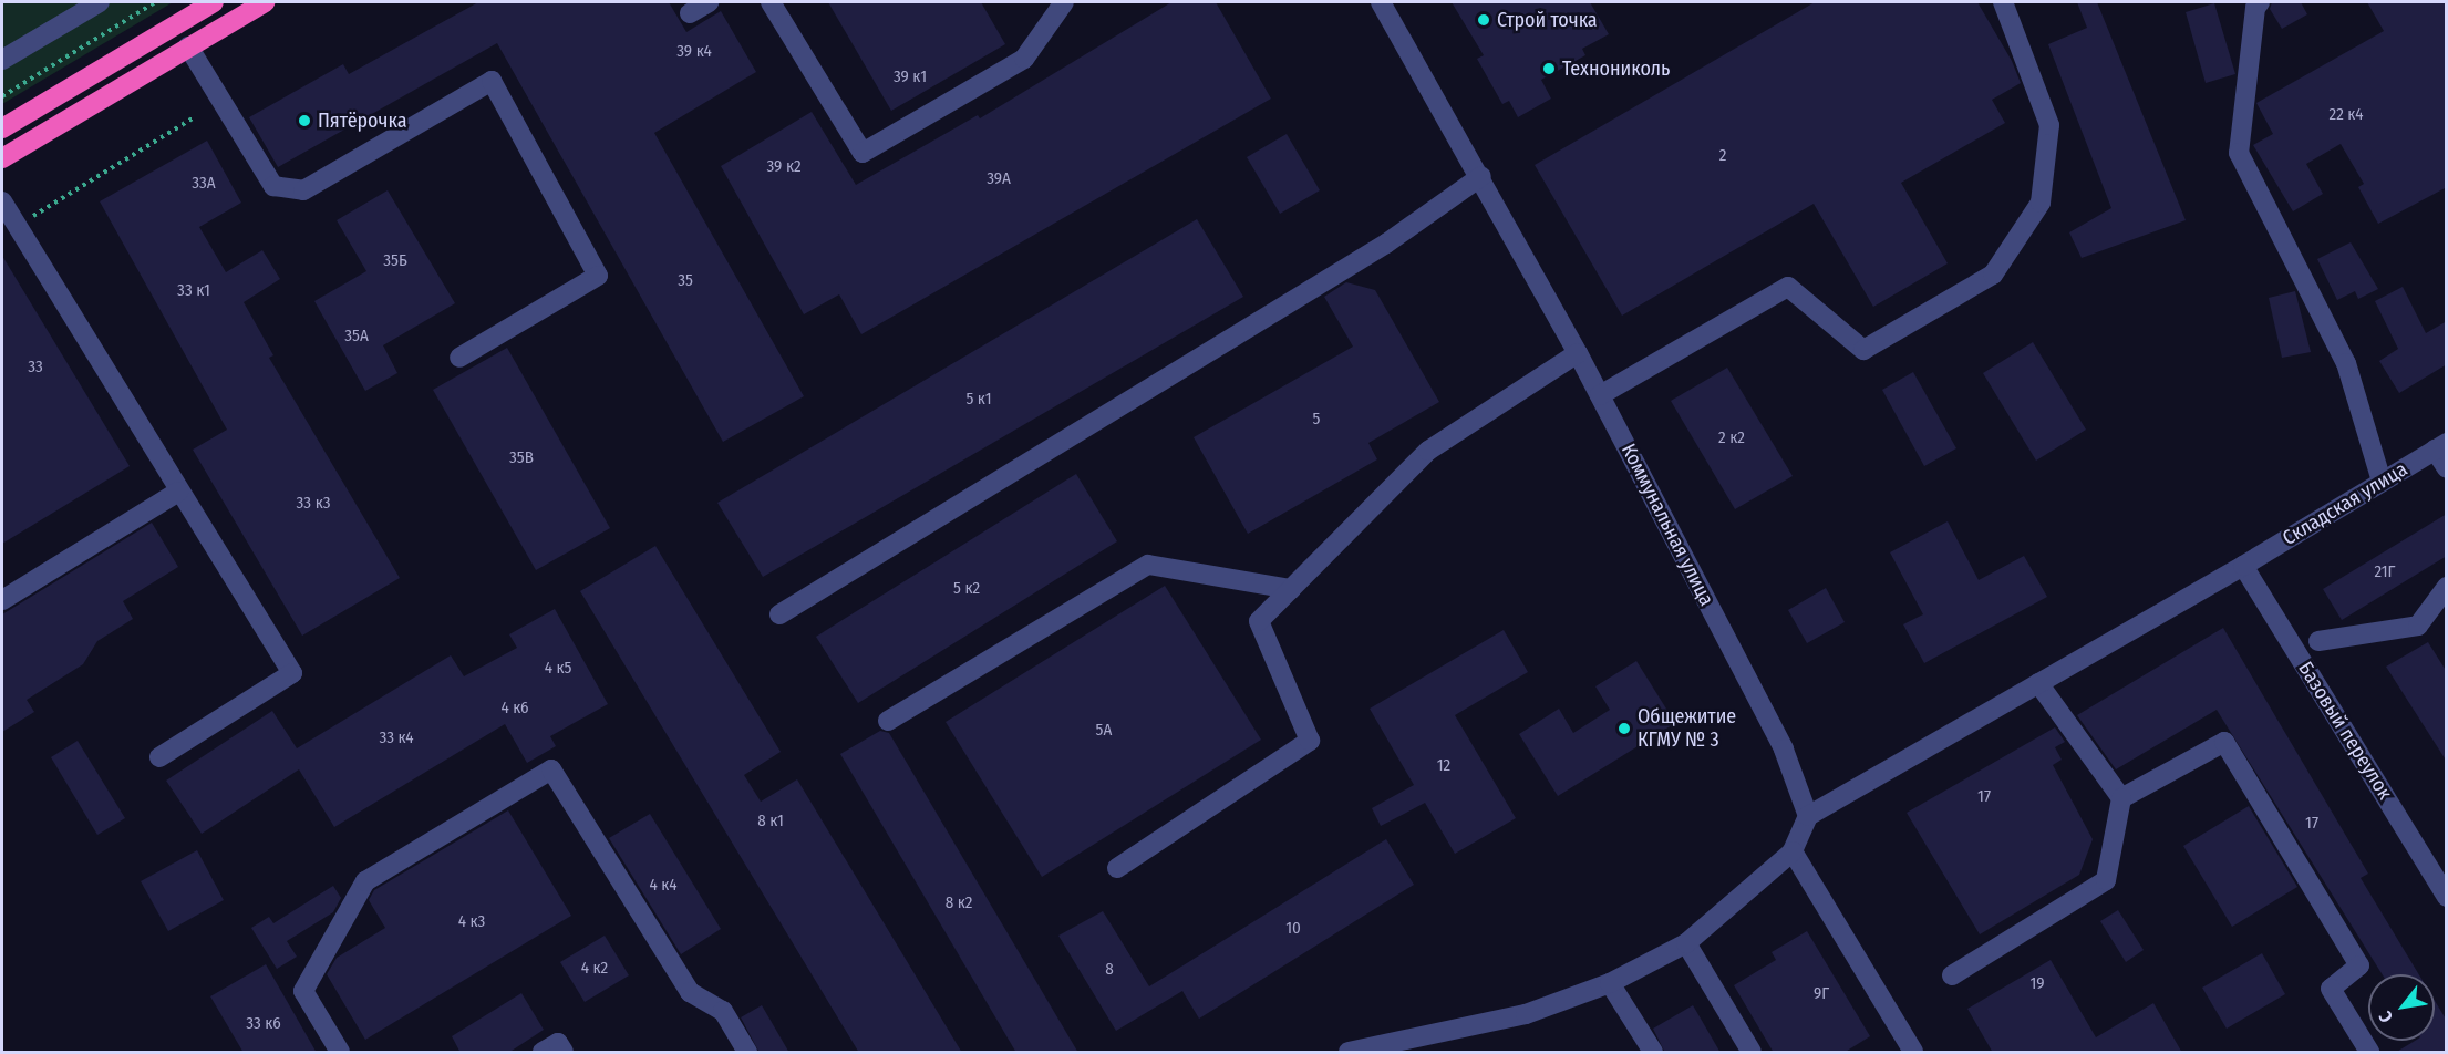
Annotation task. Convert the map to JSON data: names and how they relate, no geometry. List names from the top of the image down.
{
  "streets": {
    "street": ["Складская улица", "Коммунальная улица", "Базовый переулок"]
  },
  "crossings": [
    ["Складская улица", "Коммунальная улица"],
    ["Складская улица", "Базовый переулок"]
  ],
  "places": [
    "Строй точка",
    "Технониколь",
    "Пятёрочка",
    "Общежитие КГМУ № 3"
  ],
  "house_numbers": [
    "39 к4",
    "39 к1",
    "22 к4",
    "2",
    "39 к2",
    "39А",
    "33А",
    "35Б",
    "35",
    "33 к1",
    "35А",
    "33",
    "5 к1",
    "5",
    "2 к2",
    "35В",
    "33 к3",
    "21Г",
    "5 к2",
    "4 к5",
    "4 к6",
    "5А",
    "33 к4",
    "12",
    "17",
    "8 к1",
    "17",
    "4 к4",
    "8 к2",
    "4 к3",
    "10",
    "4 к2",
    "8",
    "19",
    "9Г",
    "33 к6"
  ],
  "north": "bottom left"
}
